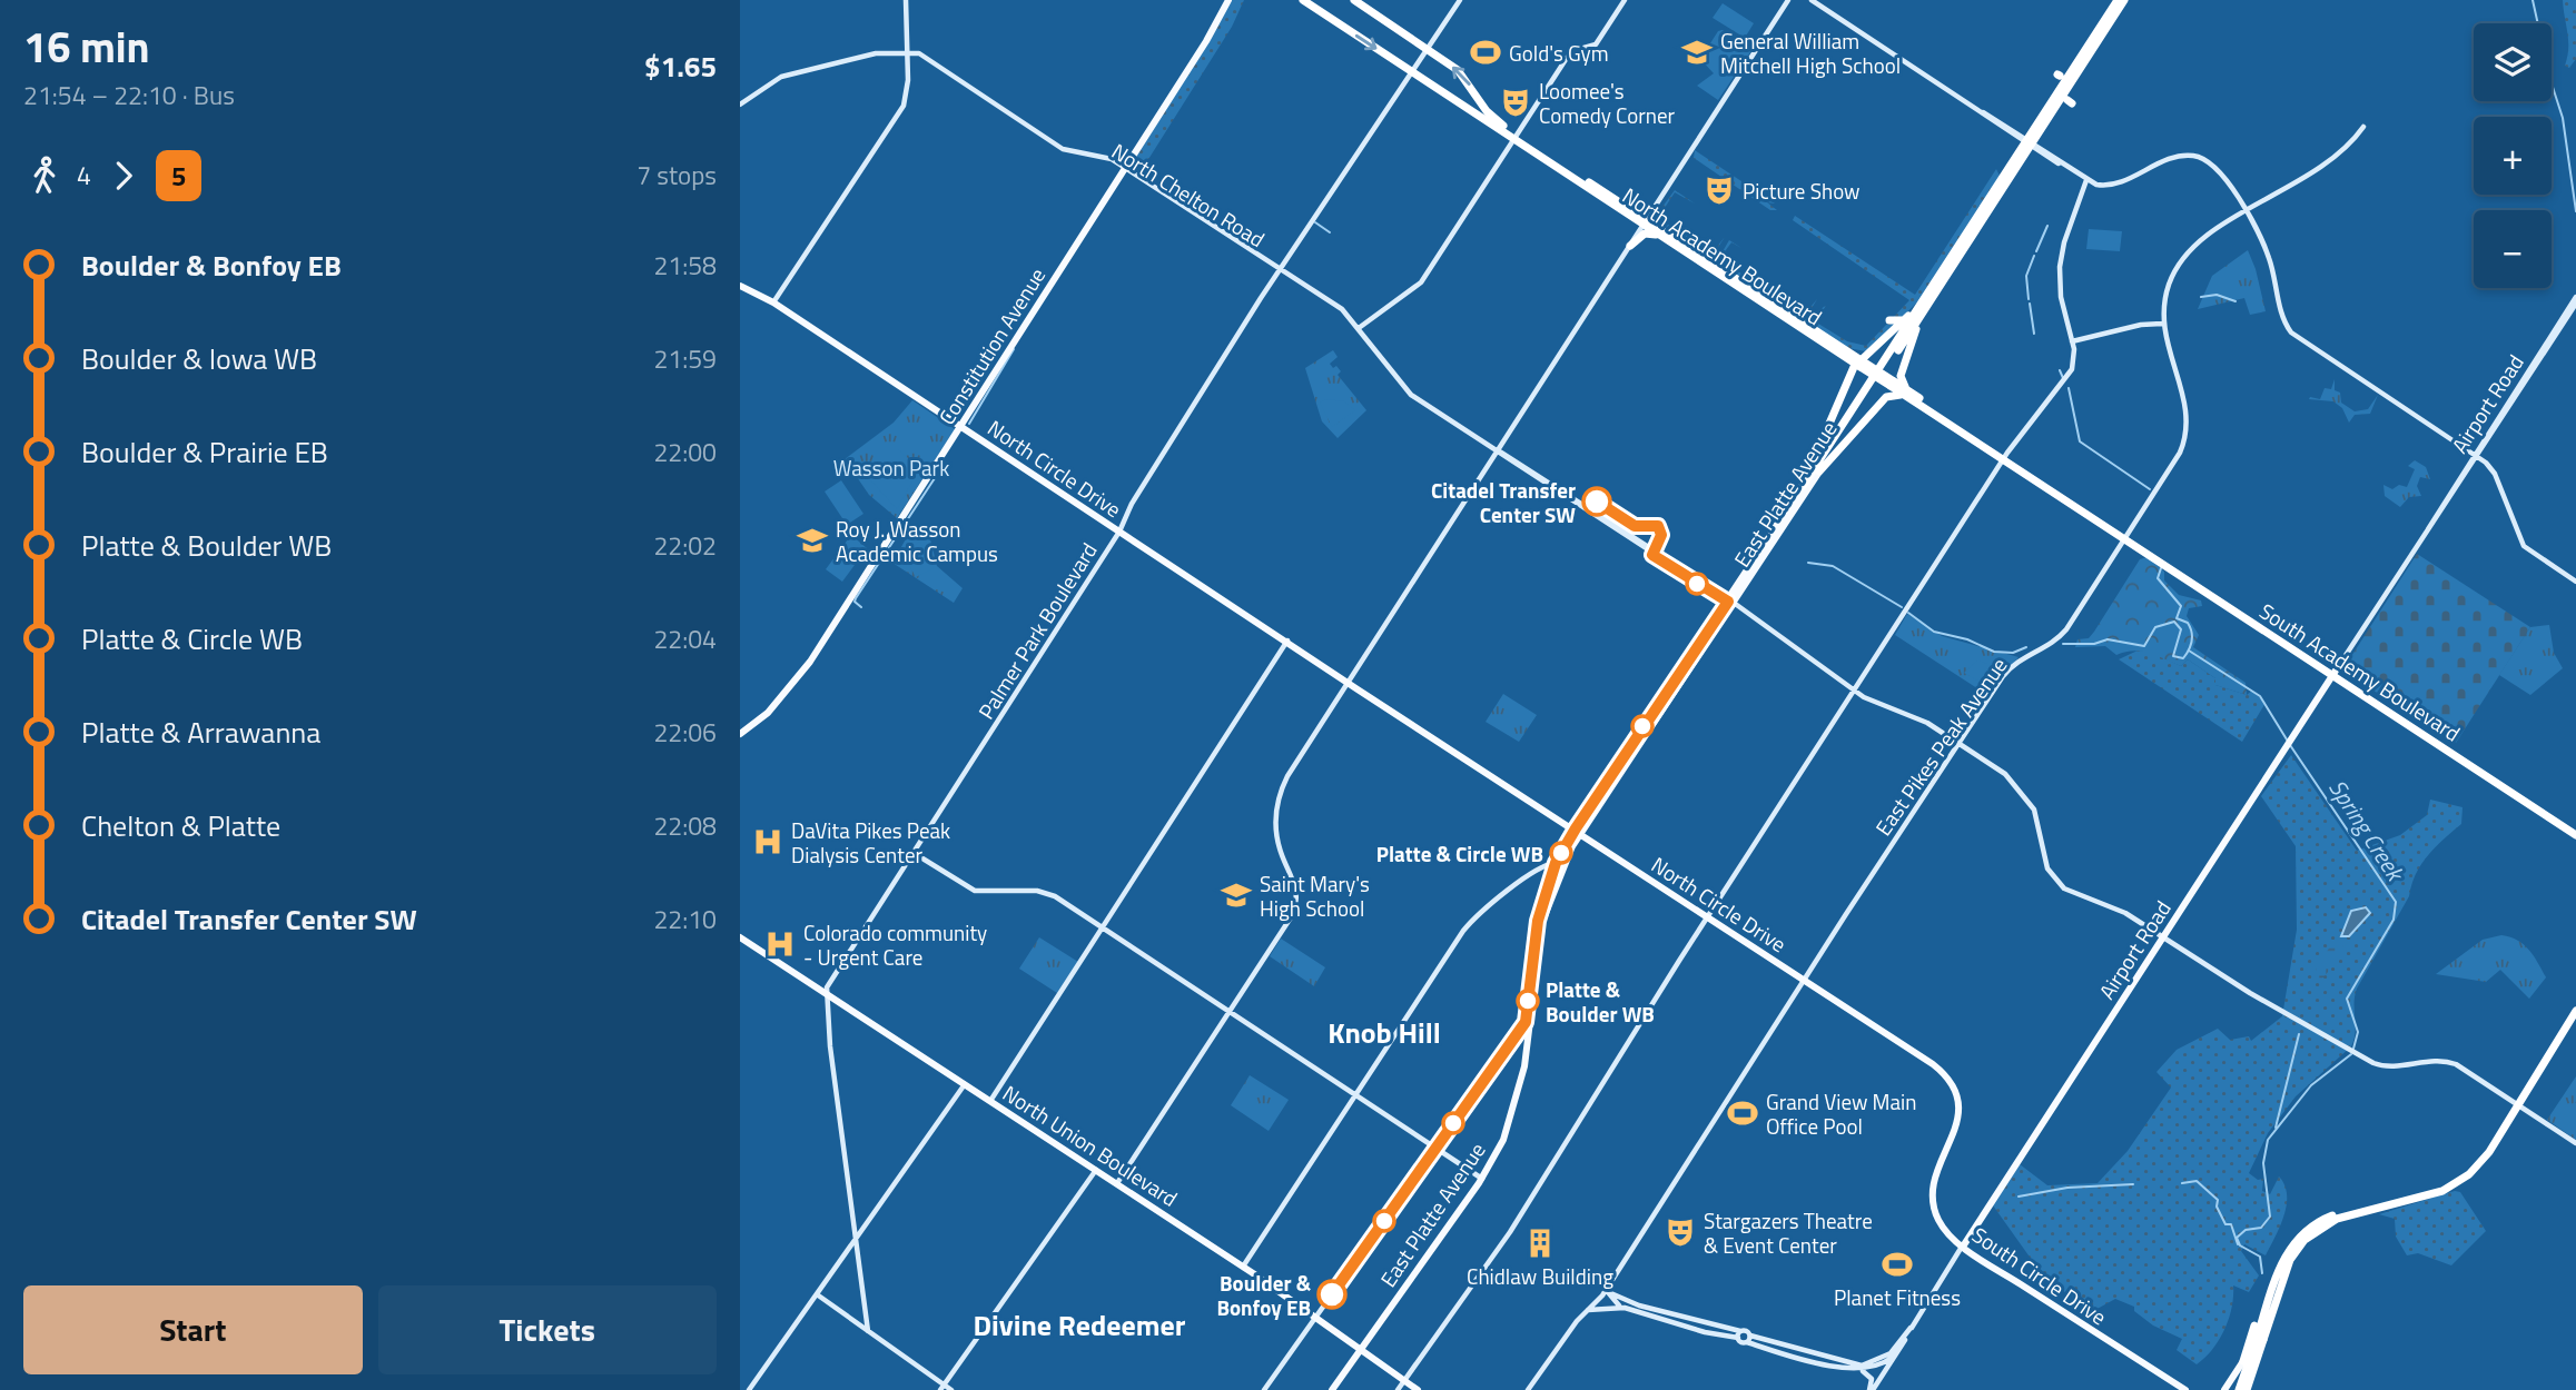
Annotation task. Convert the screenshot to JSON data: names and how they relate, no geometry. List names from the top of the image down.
{
  "streets": {
    "highway": ["North Academy Boulevard", "East Platte Avenue", "South Academy Boulevard"],
    "main road": [
      "North Chelton Road",
      "Constitution Avenue",
      "Airport Road",
      "North Circle Drive",
      "Palmer Park Boulevard",
      "East Pikes Peak Avenue",
      "North Union Boulevard",
      "South Circle Drive"
    ]
  },
  "crossings": [
    ["North Chelton Road", "Constitution Avenue"],
    ["North Chelton Road", "Airport Road"],
    ["North Chelton Road", "East Platte Avenue"],
    ["North Chelton Road", "Palmer Park Boulevard"],
    ["North Chelton Road", "East Pikes Peak Avenue"],
    ["North Academy Boulevard", "Palmer Park Boulevard"],
    ["North Academy Boulevard", "South Academy Boulevard"],
    ["North Academy Boulevard", "East Pikes Peak Avenue"],
    ["Constitution Avenue", "North Circle Drive"],
    ["Airport Road", "South Academy Boulevard"],
    ["Airport Road", "South Circle Drive"],
    ["North Circle Drive", "East Platte Avenue"],
    ["North Circle Drive", "Palmer Park Boulevard"],
    ["North Circle Drive", "East Pikes Peak Avenue"],
    ["North Circle Drive", "South Circle Drive"],
    ["East Platte Avenue", "North Union Boulevard"],
    ["Palmer Park Boulevard", "North Union Boulevard"],
    ["South Academy Boulevard", "East Pikes Peak Avenue"],
    ["East Pikes Peak Avenue", "South Circle Drive"]
  ],
  "districts": ["Knob Hill", "Divine Redeemer"],
  "water": ["Spring Creek"],
  "parks": ["Wasson Park"],
  "places": {
    "sports": ["Gold's Gym", "Grand View Main Office Pool", "Planet Fitness"],
    "school or university": ["General William Mitchell High School", "Roy J. Wasson Academic Campus", "Saint Mary's High School"],
    "theatre": ["Loomee's Comedy Corner", "Picture Show", "Stargazers Theatre & Event Center"],
    "other": [
      "Citadel Transfer Center SW",
      "Platte & Circle WB",
      "Platte & Boulder WB",
      "Boulder & Bonfoy EB"
    ],
    "hospital": ["DaVita Pikes Peak Dialysis Center", "Colorado community - Urgent Care"],
    "building": ["Chidlaw Building"]
  },
  "lines": ["bus line 5"],
  "page": {
    "heading": ["16 min", "21:54 – 22:10 · Bus", "$1.65"],
    "map_buttons": ["+", "−"],
    "legs": ["4", "5", "7 stops"],
    "list": [
      {
        "name": "Boulder & Bonfoy EB",
        "value": "21:58"
      },
      {
        "name": "Boulder & Iowa WB",
        "value": "21:59"
      },
      {
        "name": "Boulder & Prairie EB",
        "value": "22:00"
      },
      {
        "name": "Platte & Boulder WB",
        "value": "22:02"
      },
      {
        "name": "Platte & Circle WB",
        "value": "22:04"
      },
      {
        "name": "Platte & Arrawanna",
        "value": "22:06"
      },
      {
        "name": "Chelton & Platte",
        "value": "22:08"
      },
      {
        "name": "Citadel Transfer Center SW",
        "value": "22:10"
      }
    ],
    "buttons": ["Start", "Tickets"]
  }
}
